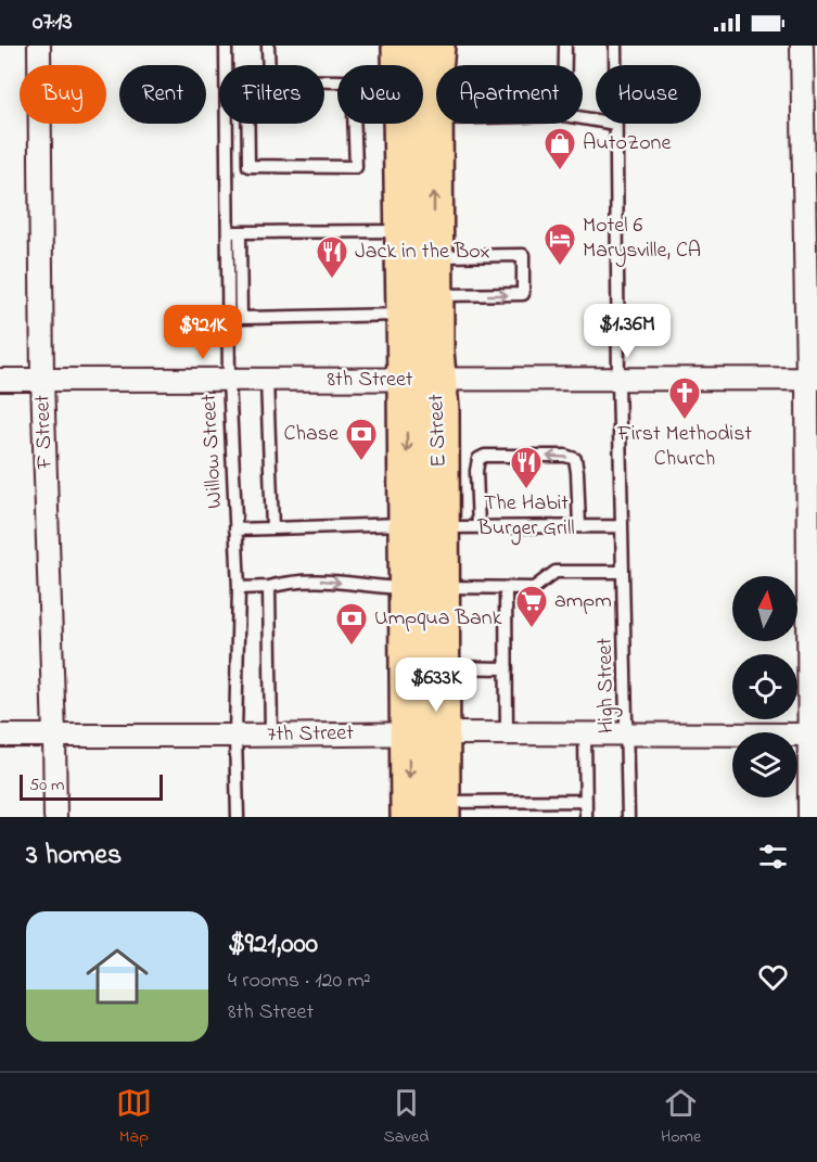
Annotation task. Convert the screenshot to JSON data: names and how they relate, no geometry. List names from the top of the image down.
{
  "streets": {
    "highway": ["E Street"],
    "street": ["8th Street", "F Street", "7th Street"],
    "lane": ["Willow Street", "High Street"]
  },
  "crossings": [
    ["8th Street", "E Street"],
    ["8th Street", "F Street"],
    ["8th Street", "Willow Street"],
    ["8th Street", "High Street"],
    ["E Street", "7th Street"],
    ["F Street", "7th Street"],
    ["Willow Street", "7th Street"],
    ["High Street", "7th Street"]
  ],
  "places": {
    "shop": ["AutoZone"],
    "hotel": ["Motel 6 Marysville, CA"],
    "restaurant": ["Jack in the Box", "The Habit Burger Grill"],
    "church": ["First Methodist Church"],
    "bank": ["Chase", "Umpqua Bank"],
    "supermarket": ["ampm"]
  },
  "scale_bar": "50 m",
  "north": "top",
  "page": {
    "status": "07:13",
    "chip": [
      "Buy",
      "Rent",
      "Filters",
      "New",
      "Apartment",
      "House"
    ],
    "price": ["$1.36M", "$921K", "$633K"],
    "scale": "50 m",
    "heading": "3 homes",
    "list": [
      {
        "name": "$921,000",
        "note": "4 rooms · 120 m² · 8th Street"
      }
    ],
    "tabs": ["Map", "Saved", "Home"]
  }
}
